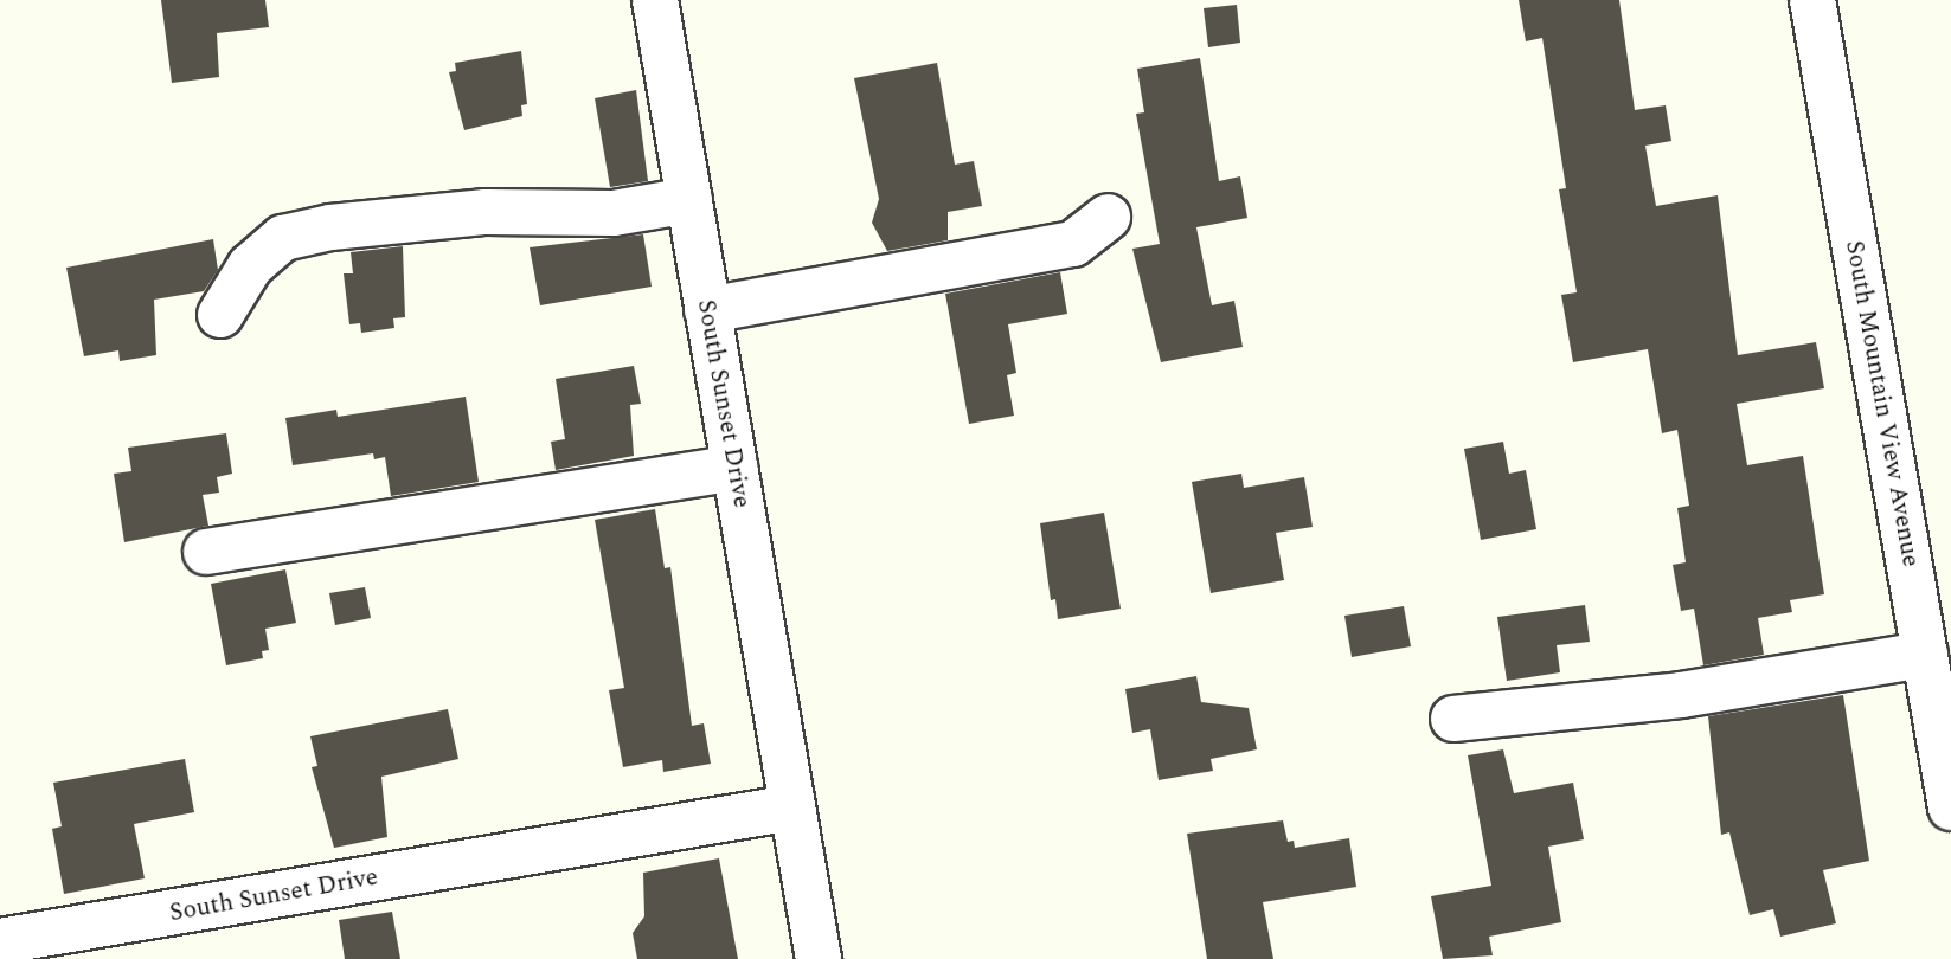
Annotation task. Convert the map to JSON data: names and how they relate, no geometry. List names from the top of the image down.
{
  "streets": {
    "street": ["South Sunset Drive", "South Mountain View Avenue"]
  }
}
